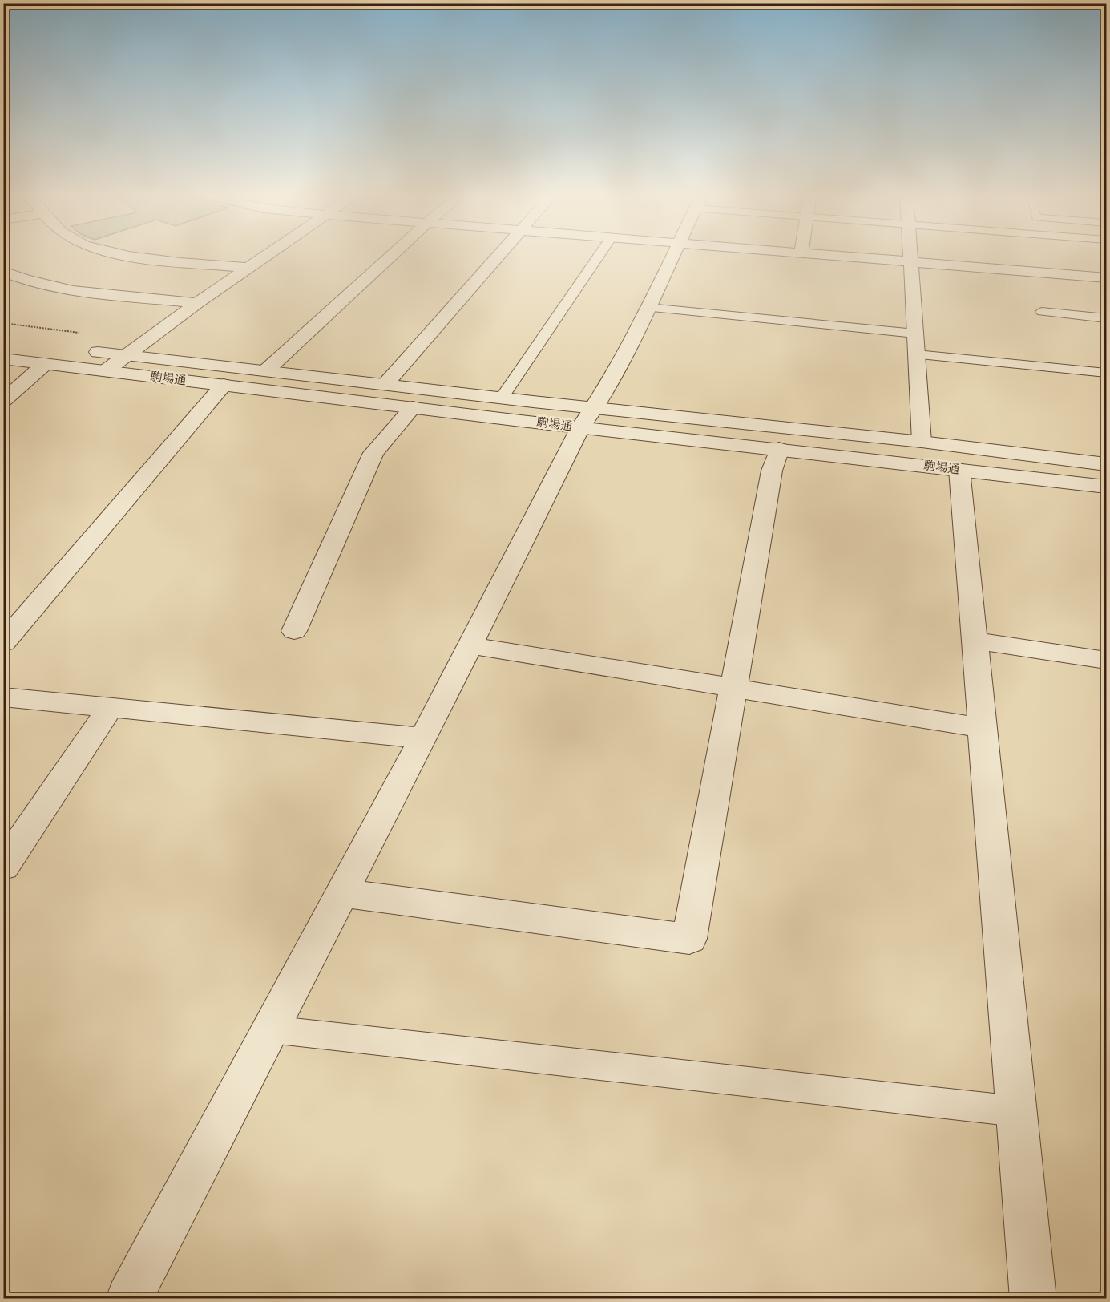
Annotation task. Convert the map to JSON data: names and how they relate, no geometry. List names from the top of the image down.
{
  "streets": {
    "street": ["駒場通"]
  }
}
